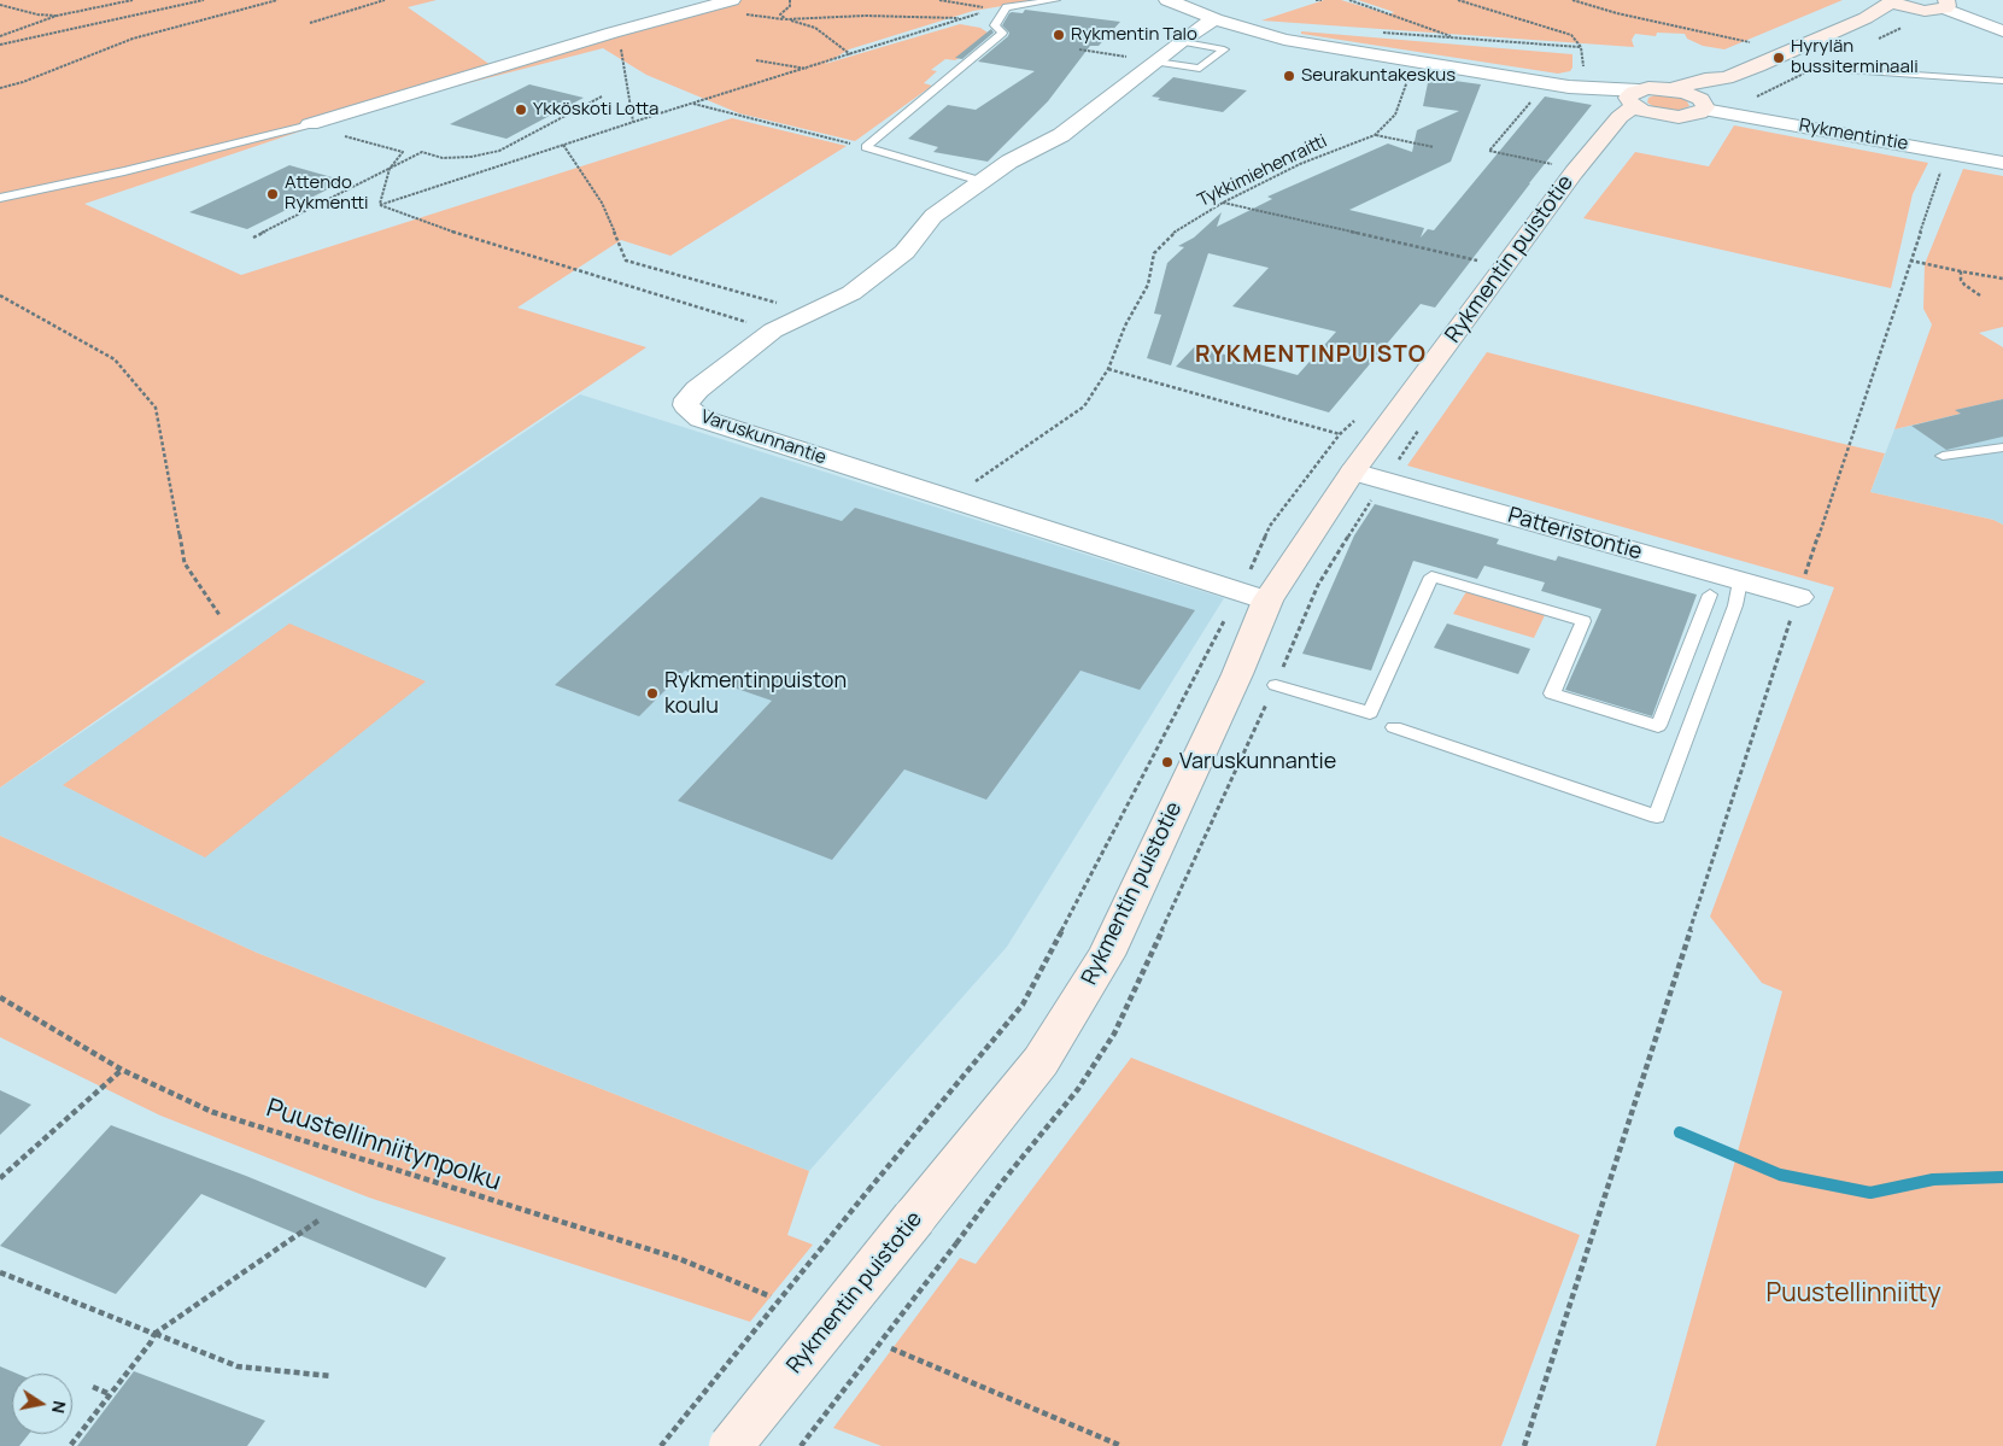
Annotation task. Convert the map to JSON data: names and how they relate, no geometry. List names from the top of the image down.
{
  "streets": {
    "street": [
      "Rykmentintie",
      "Rykmentin puistotie",
      "Varuskunnantie",
      "Patteristontie"
    ],
    "path": ["Tykkimiehenraitti", "Puustellinniitynpolku"]
  },
  "crossings": [
    ["Rykmentin puistotie", "Varuskunnantie"],
    ["Rykmentin puistotie", "Patteristontie"]
  ],
  "districts": ["RYKMENTINPUISTO"],
  "parks": ["Puustellinniitty"],
  "places": [
    "Rykmentin Talo",
    "Hyrylän bussiterminaali",
    "Seurakuntakeskus",
    "Ykköskoti Lotta",
    "Attendo Rykmentti",
    "Rykmentinpuiston koulu",
    "Varuskunnantie"
  ],
  "north": "right"
}
